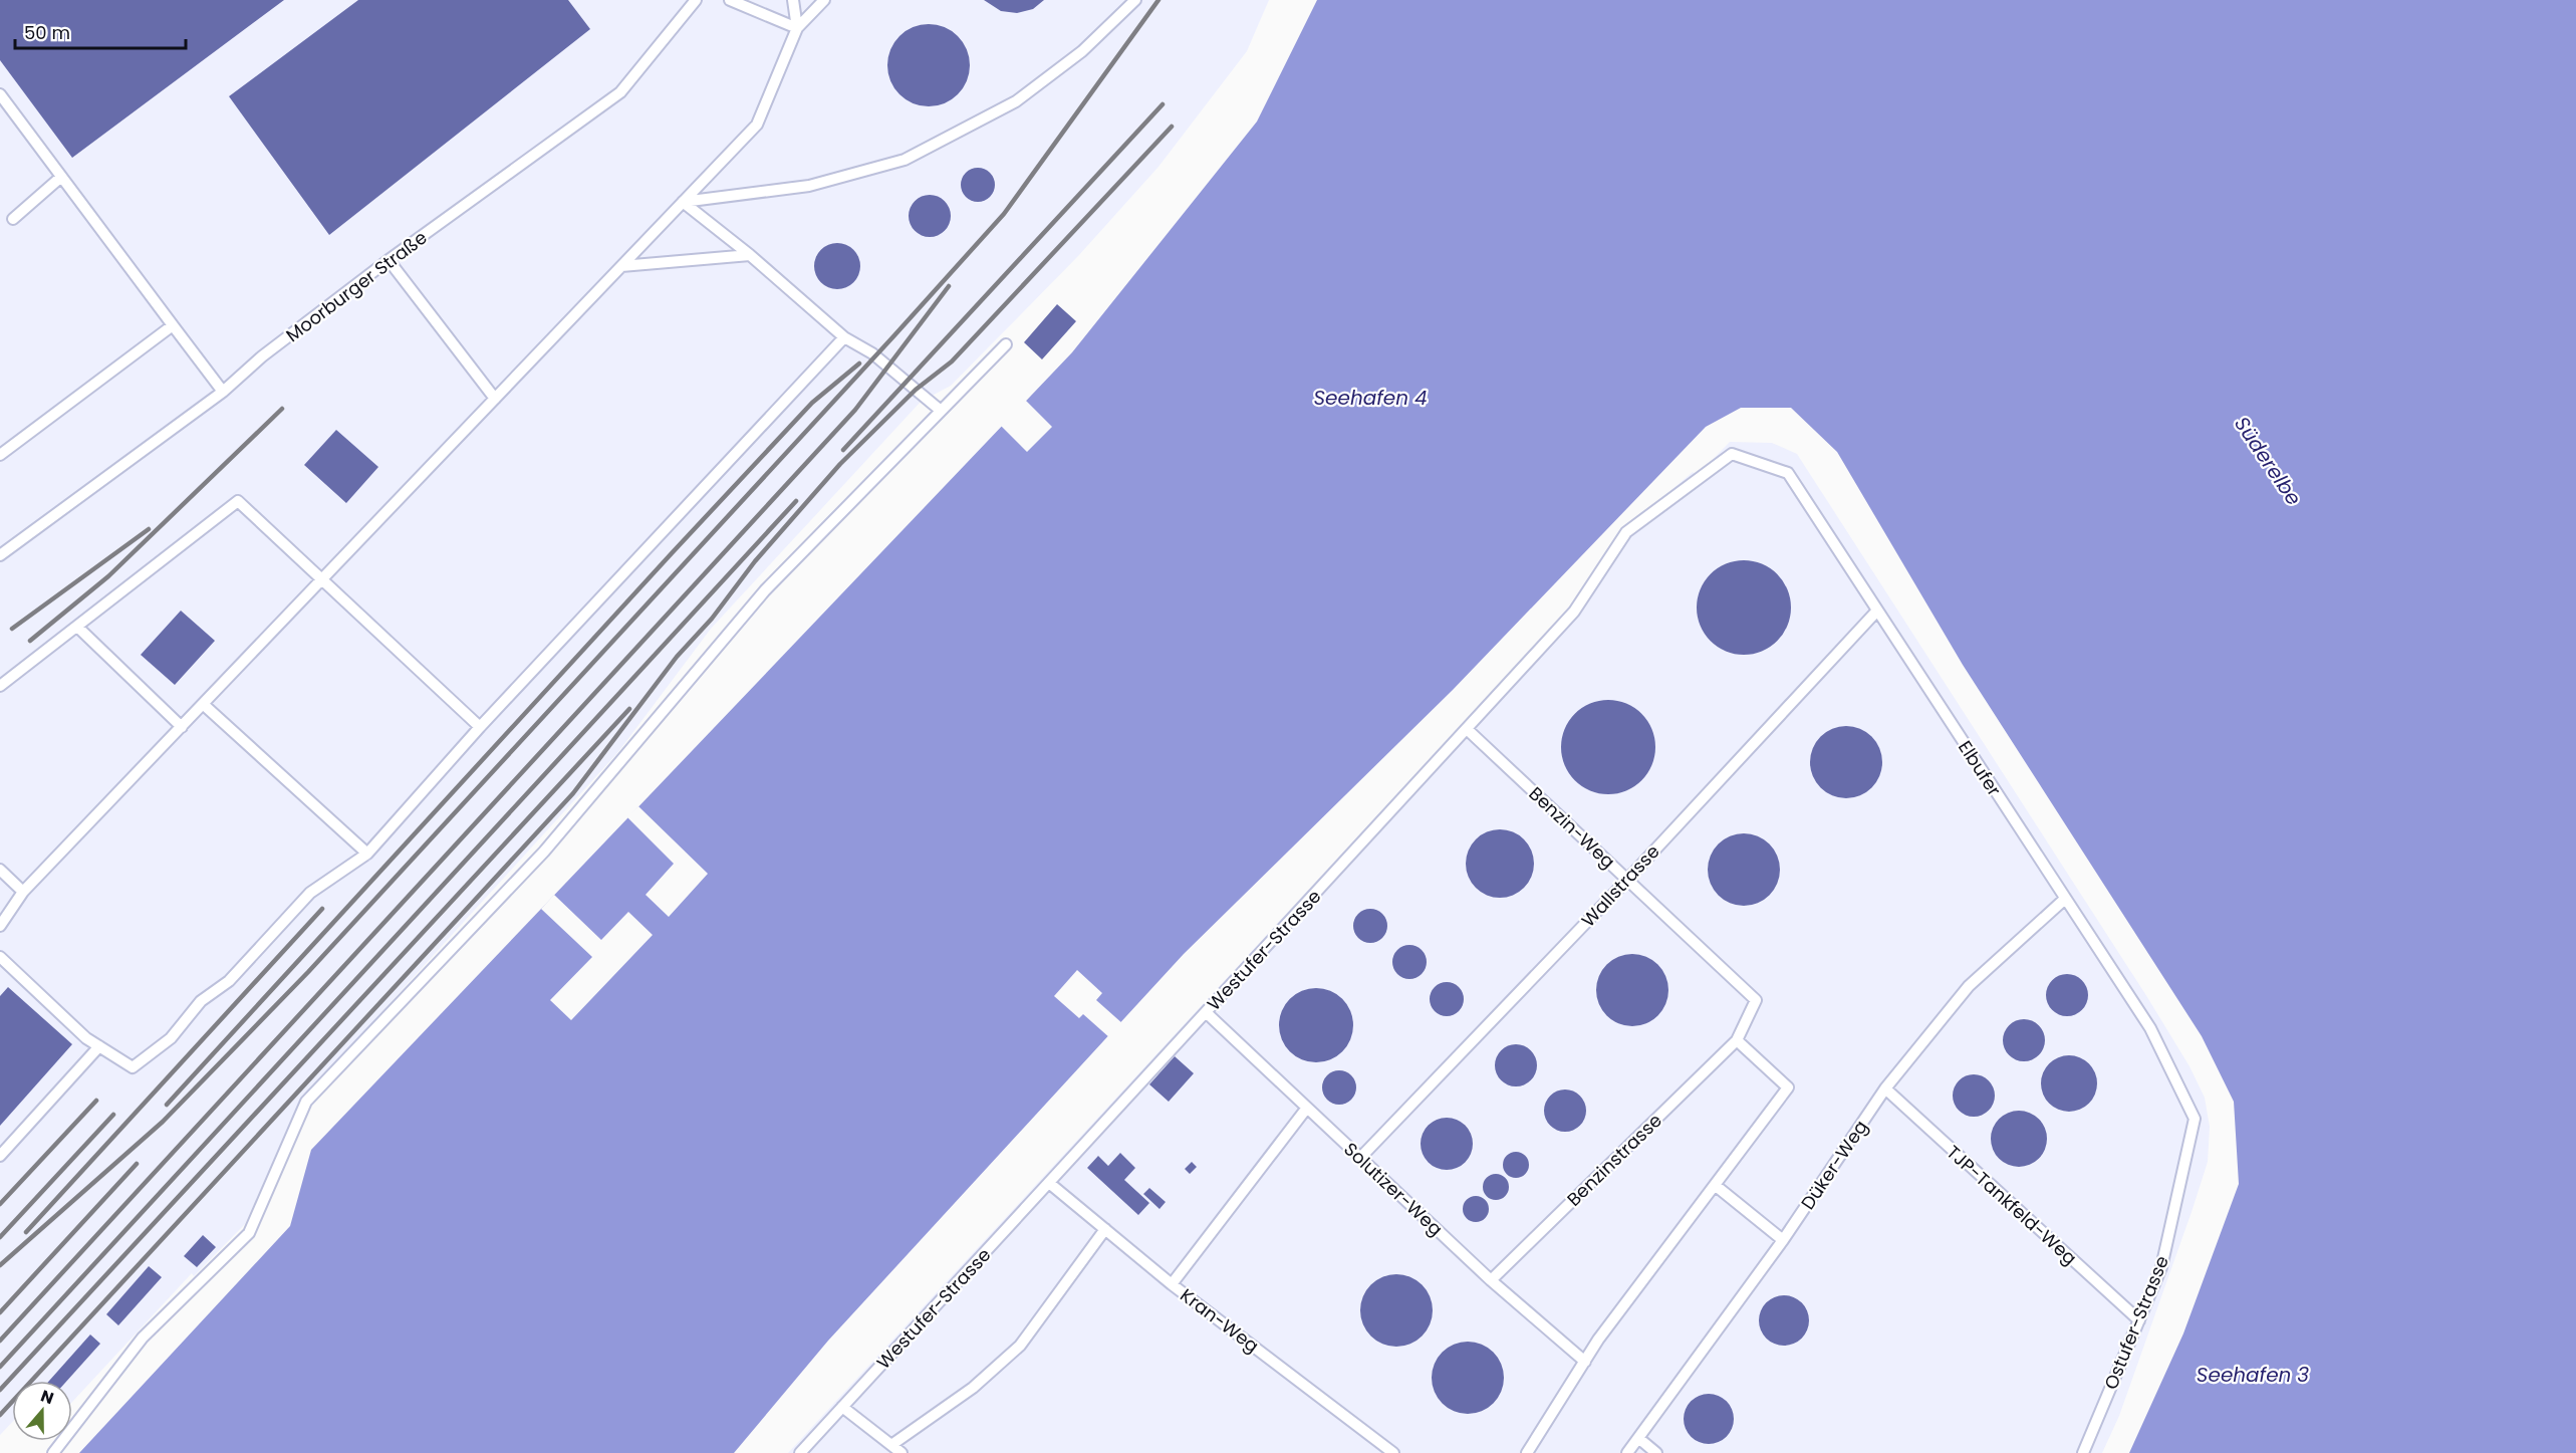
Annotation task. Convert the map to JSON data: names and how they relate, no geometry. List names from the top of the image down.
{
  "streets": {
    "lane": [
      "Moorburger Straße",
      "Elbufer",
      "Benzin-Weg",
      "Wallstrasse",
      "Westufer-Strasse",
      "Benzinstrasse",
      "Düker-Weg",
      "Solutizer-Weg",
      "TJP-Tankfeld-Weg",
      "Kran-Weg",
      "Ostufer-Strasse"
    ]
  },
  "crossings": [
    ["Elbufer", "Wallstrasse"],
    ["Elbufer", "Westufer-Strasse"],
    ["Elbufer", "Düker-Weg"],
    ["Elbufer", "Ostufer-Strasse"],
    ["Benzin-Weg", "Wallstrasse"],
    ["Benzin-Weg", "Westufer-Strasse"],
    ["Benzin-Weg", "Benzinstrasse"],
    ["Wallstrasse", "Solutizer-Weg"],
    ["Westufer-Strasse", "Solutizer-Weg"],
    ["Westufer-Strasse", "Kran-Weg"],
    ["Benzinstrasse", "Solutizer-Weg"],
    ["Düker-Weg", "TJP-Tankfeld-Weg"],
    ["TJP-Tankfeld-Weg", "Ostufer-Strasse"]
  ],
  "water": ["Seehafen 4", "Süderelbe", "Seehafen 3"],
  "scale_bar": "50 m",
  "north": "top"
}
